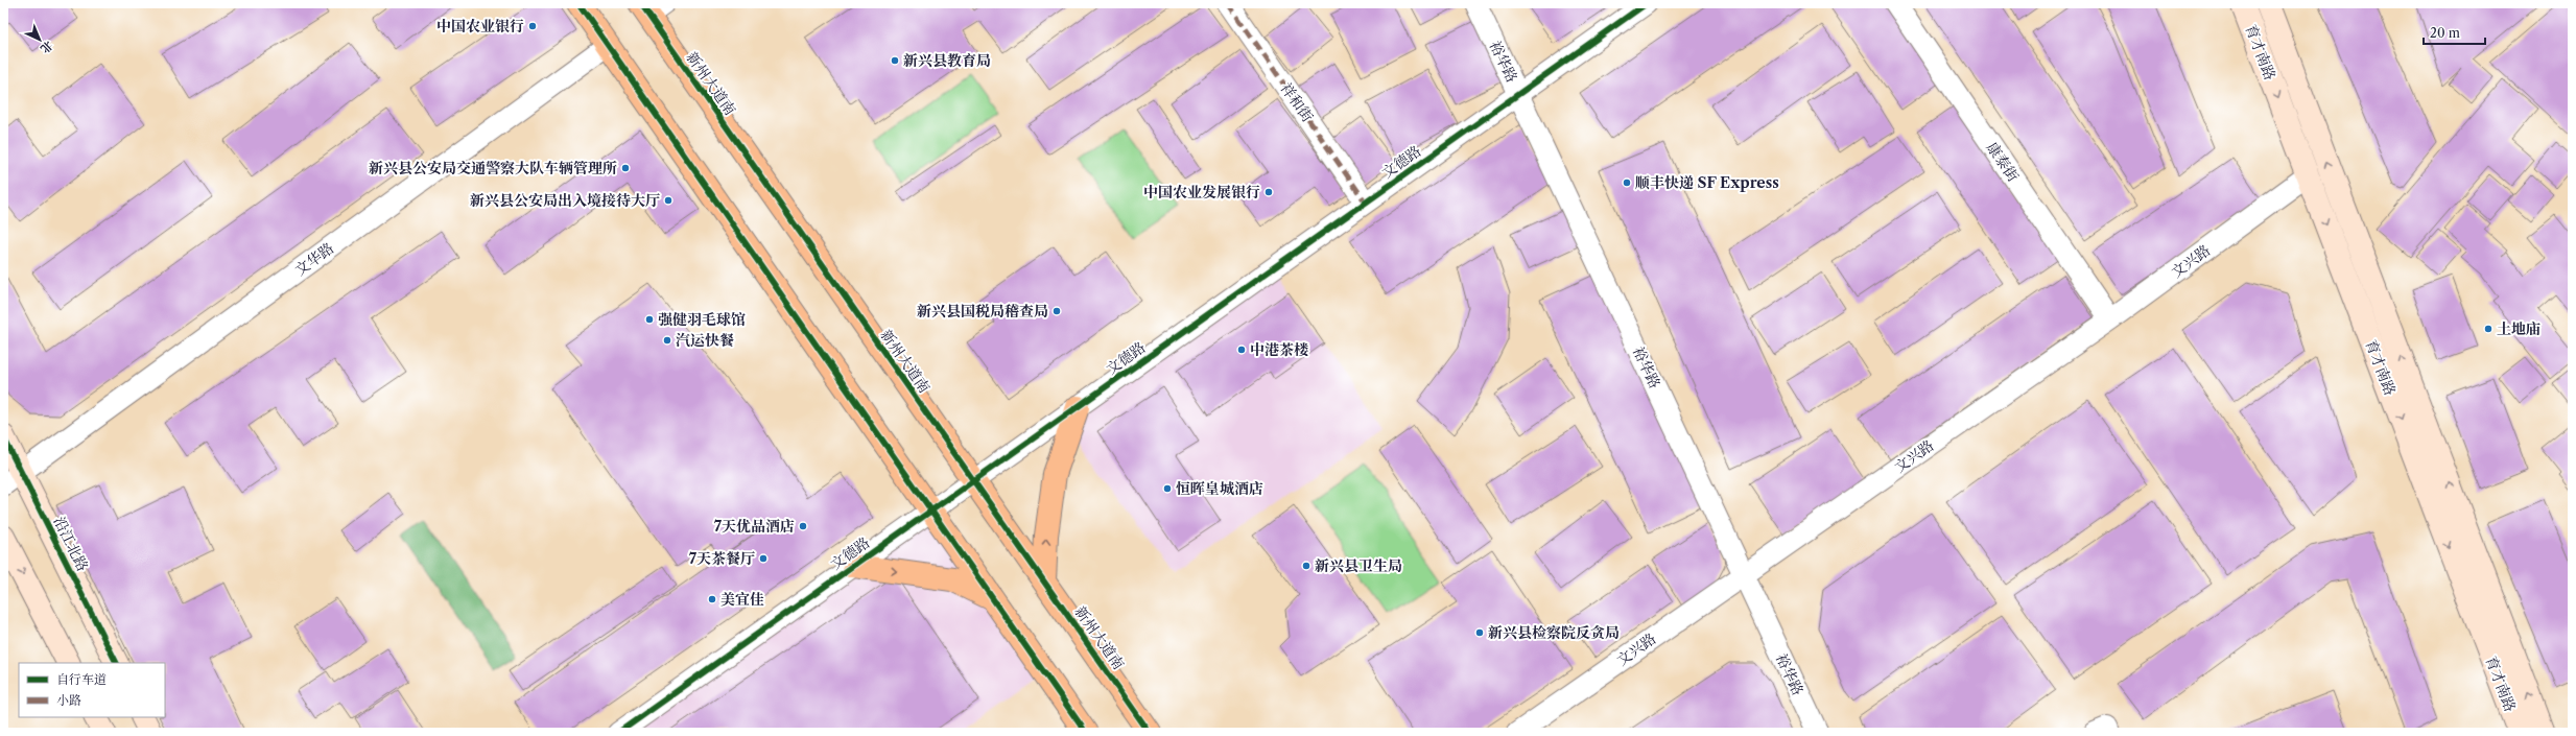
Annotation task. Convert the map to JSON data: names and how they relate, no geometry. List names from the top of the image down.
{
  "streets": {
    "main road": ["新州大道南"],
    "street": [
      "育才南路",
      "裕华路",
      "祥和街",
      "文德路",
      "康泰街",
      "文华路",
      "文兴路",
      "沿江北路"
    ]
  },
  "crossings": [
    ["育才南路", "文兴路"],
    ["裕华路", "文德路"],
    ["裕华路", "文兴路"],
    ["新州大道南", "文德路"],
    ["祥和街", "文德路"],
    ["康泰街", "文兴路"],
    ["文华路", "沿江北路"]
  ],
  "places": [
    "中国农业银行",
    "新兴县教育局",
    "新兴县公安局交通警察大队车辆管理所",
    "顺丰快递 SF Express",
    "中国农业发展银行",
    "新兴县公安局出入境接待大厅",
    "新兴县国税局稽查局",
    "强健羽毛球馆",
    "土地庙",
    "汽运快餐",
    "中港茶楼",
    "恒晖皇城酒店",
    "7天优品酒店",
    "7天茶餐厅",
    "新兴县卫生局",
    "美宜佳",
    "新兴县检察院反贪局"
  ],
  "legend": ["自行车道", "小路"],
  "scale_bar": "20 m",
  "north": "bottom right"
}
